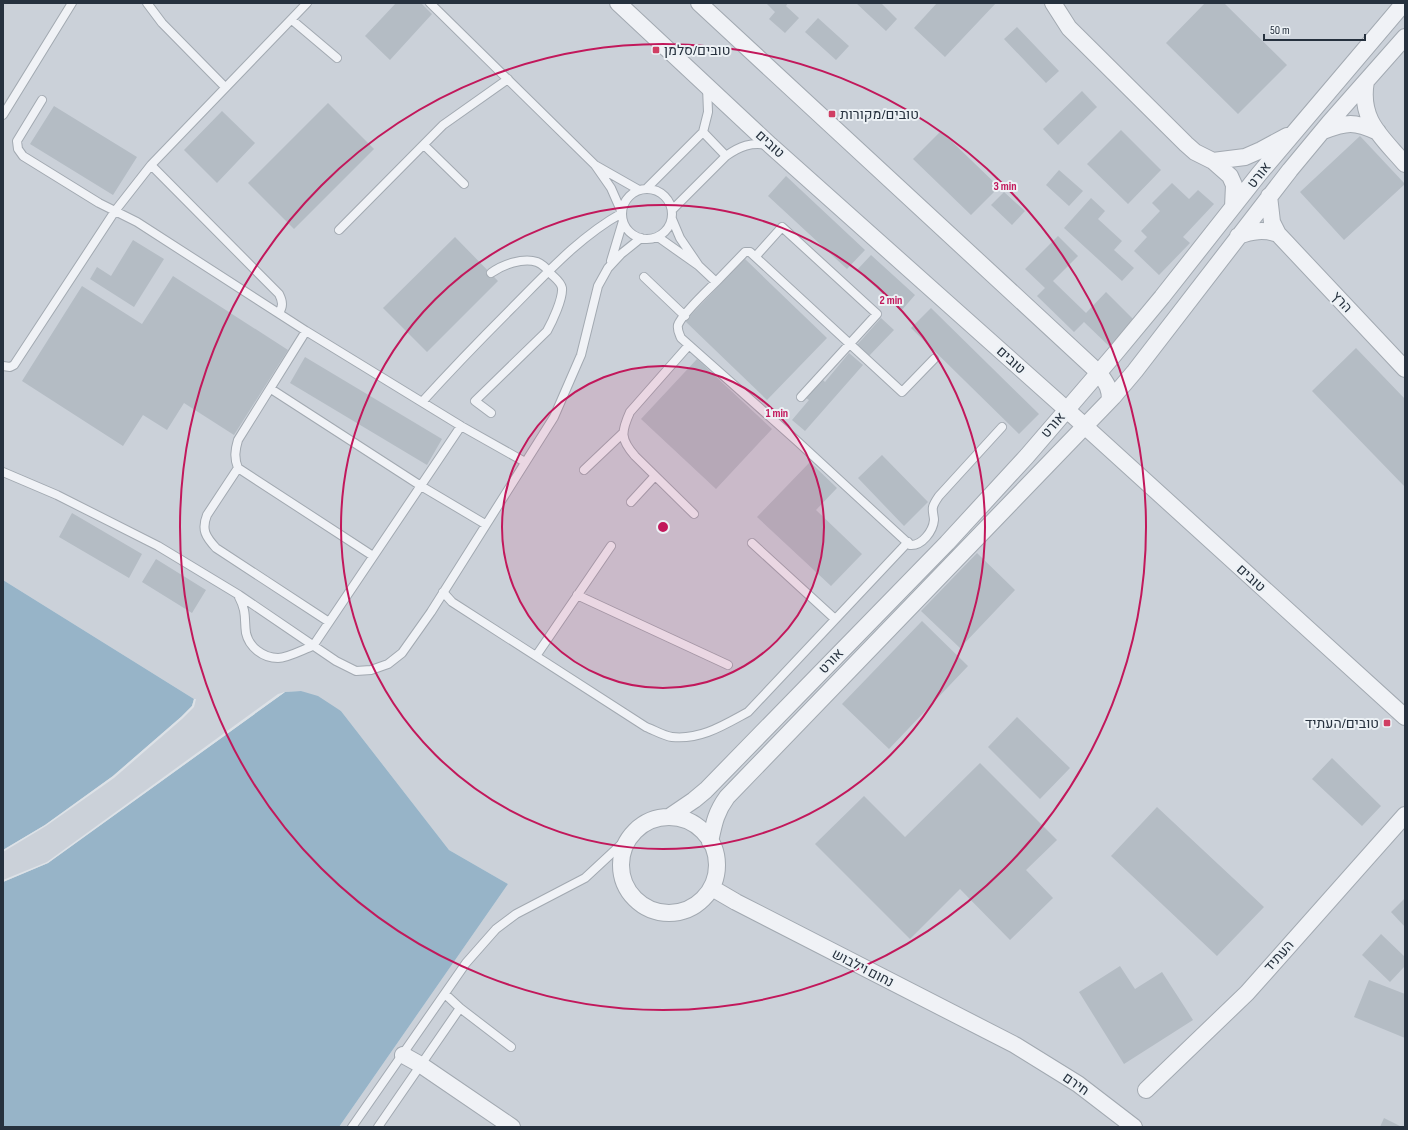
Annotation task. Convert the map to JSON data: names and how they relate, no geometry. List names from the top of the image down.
{
  "streets": {
    "street": [
      "טובים",
      "אורט",
      "הרץ",
      "העתיד",
      "נחום וילבוש",
      "חירם"
    ]
  },
  "crossings": [
    ["טובים", "אורט"],
    ["אורט", "הרץ"],
    ["אורט", "נחום וילבוש"],
    ["נחום וילבוש", "חירם"]
  ],
  "places": {
    "transit": ["טובים/סלמן", "טובים/מקורות", "טובים/העתיד"]
  },
  "scale_bar": "50 m",
  "rings": ["3 min", "2 min", "1 min"]
}
